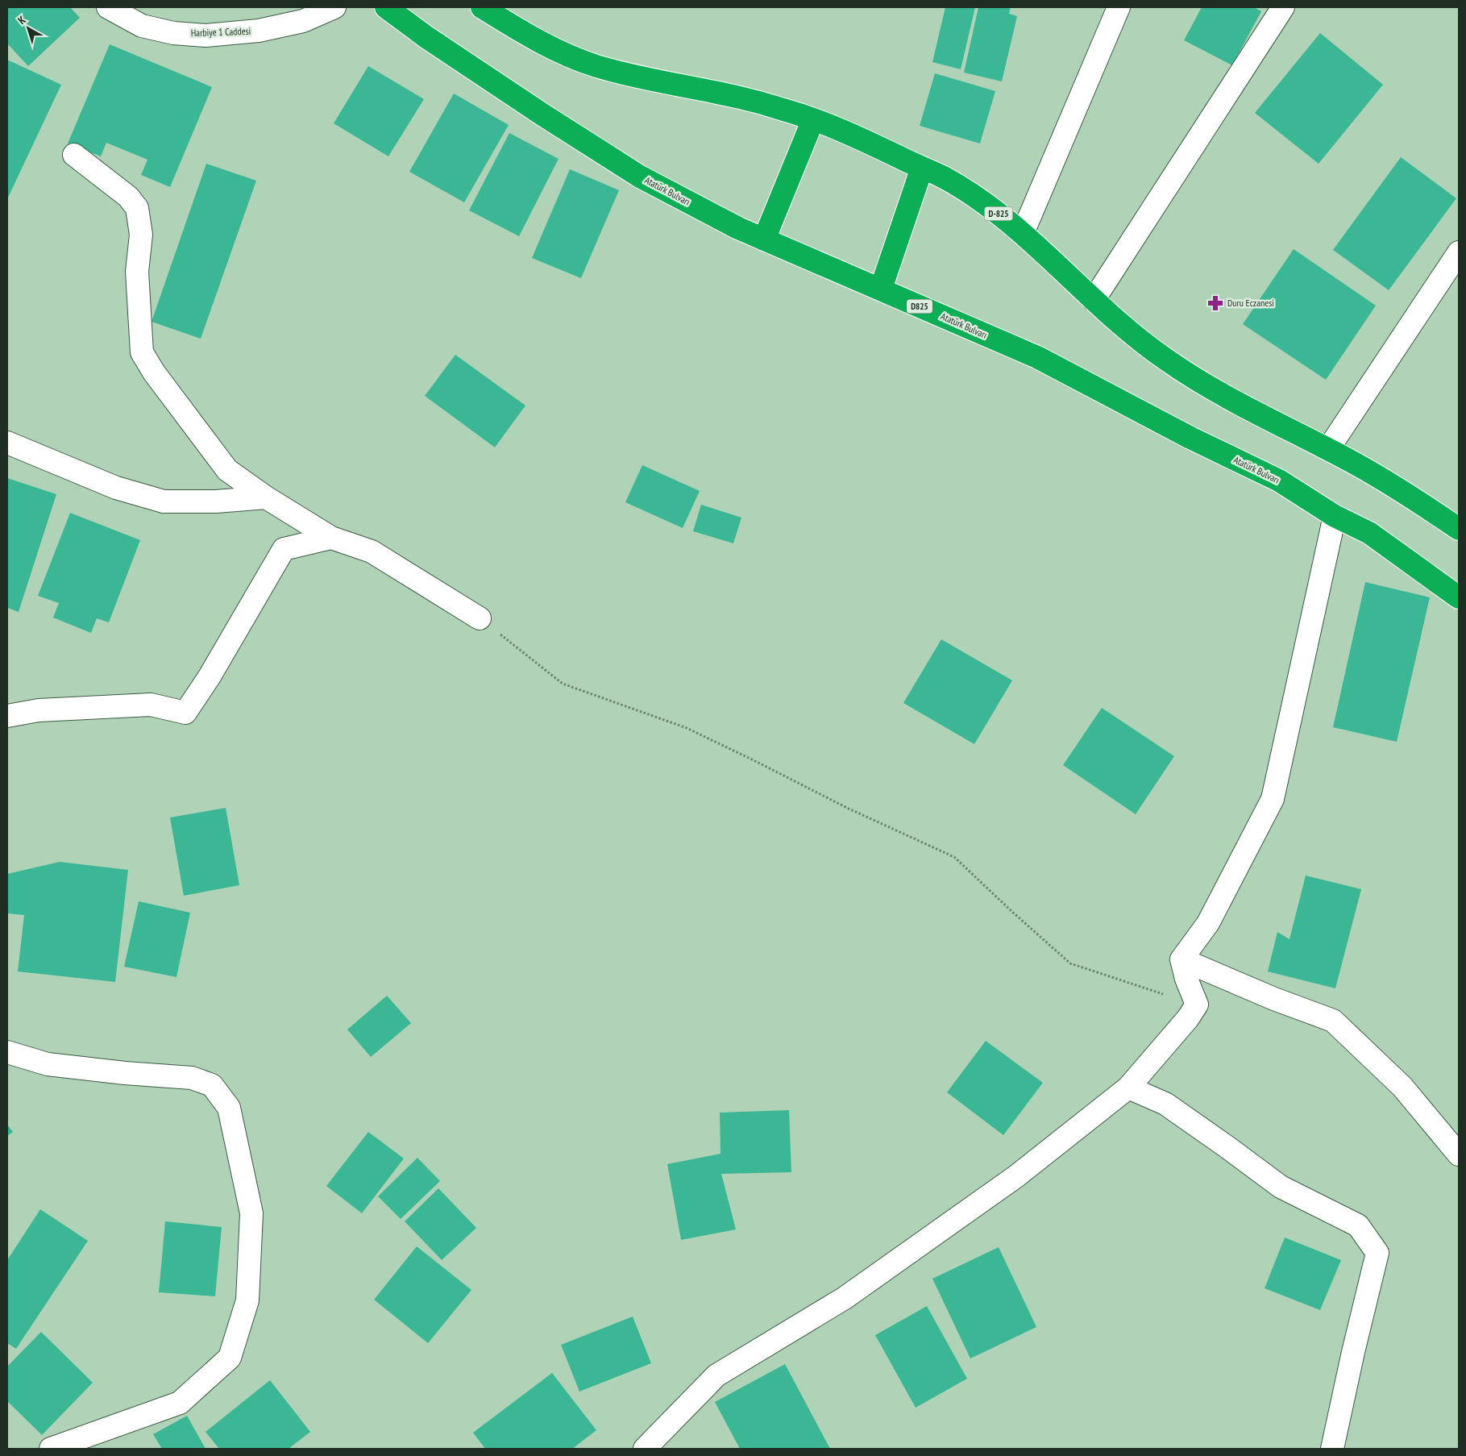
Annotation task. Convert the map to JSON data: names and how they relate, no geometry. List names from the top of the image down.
{
  "streets": {
    "highway": ["Atatürk Bulvarı", "D-825", "D825"],
    "street": ["Harbiye 1 Caddesi"]
  },
  "places": {
    "pharmacy": ["Duru Eczanesi"]
  },
  "north": "top left"
}
